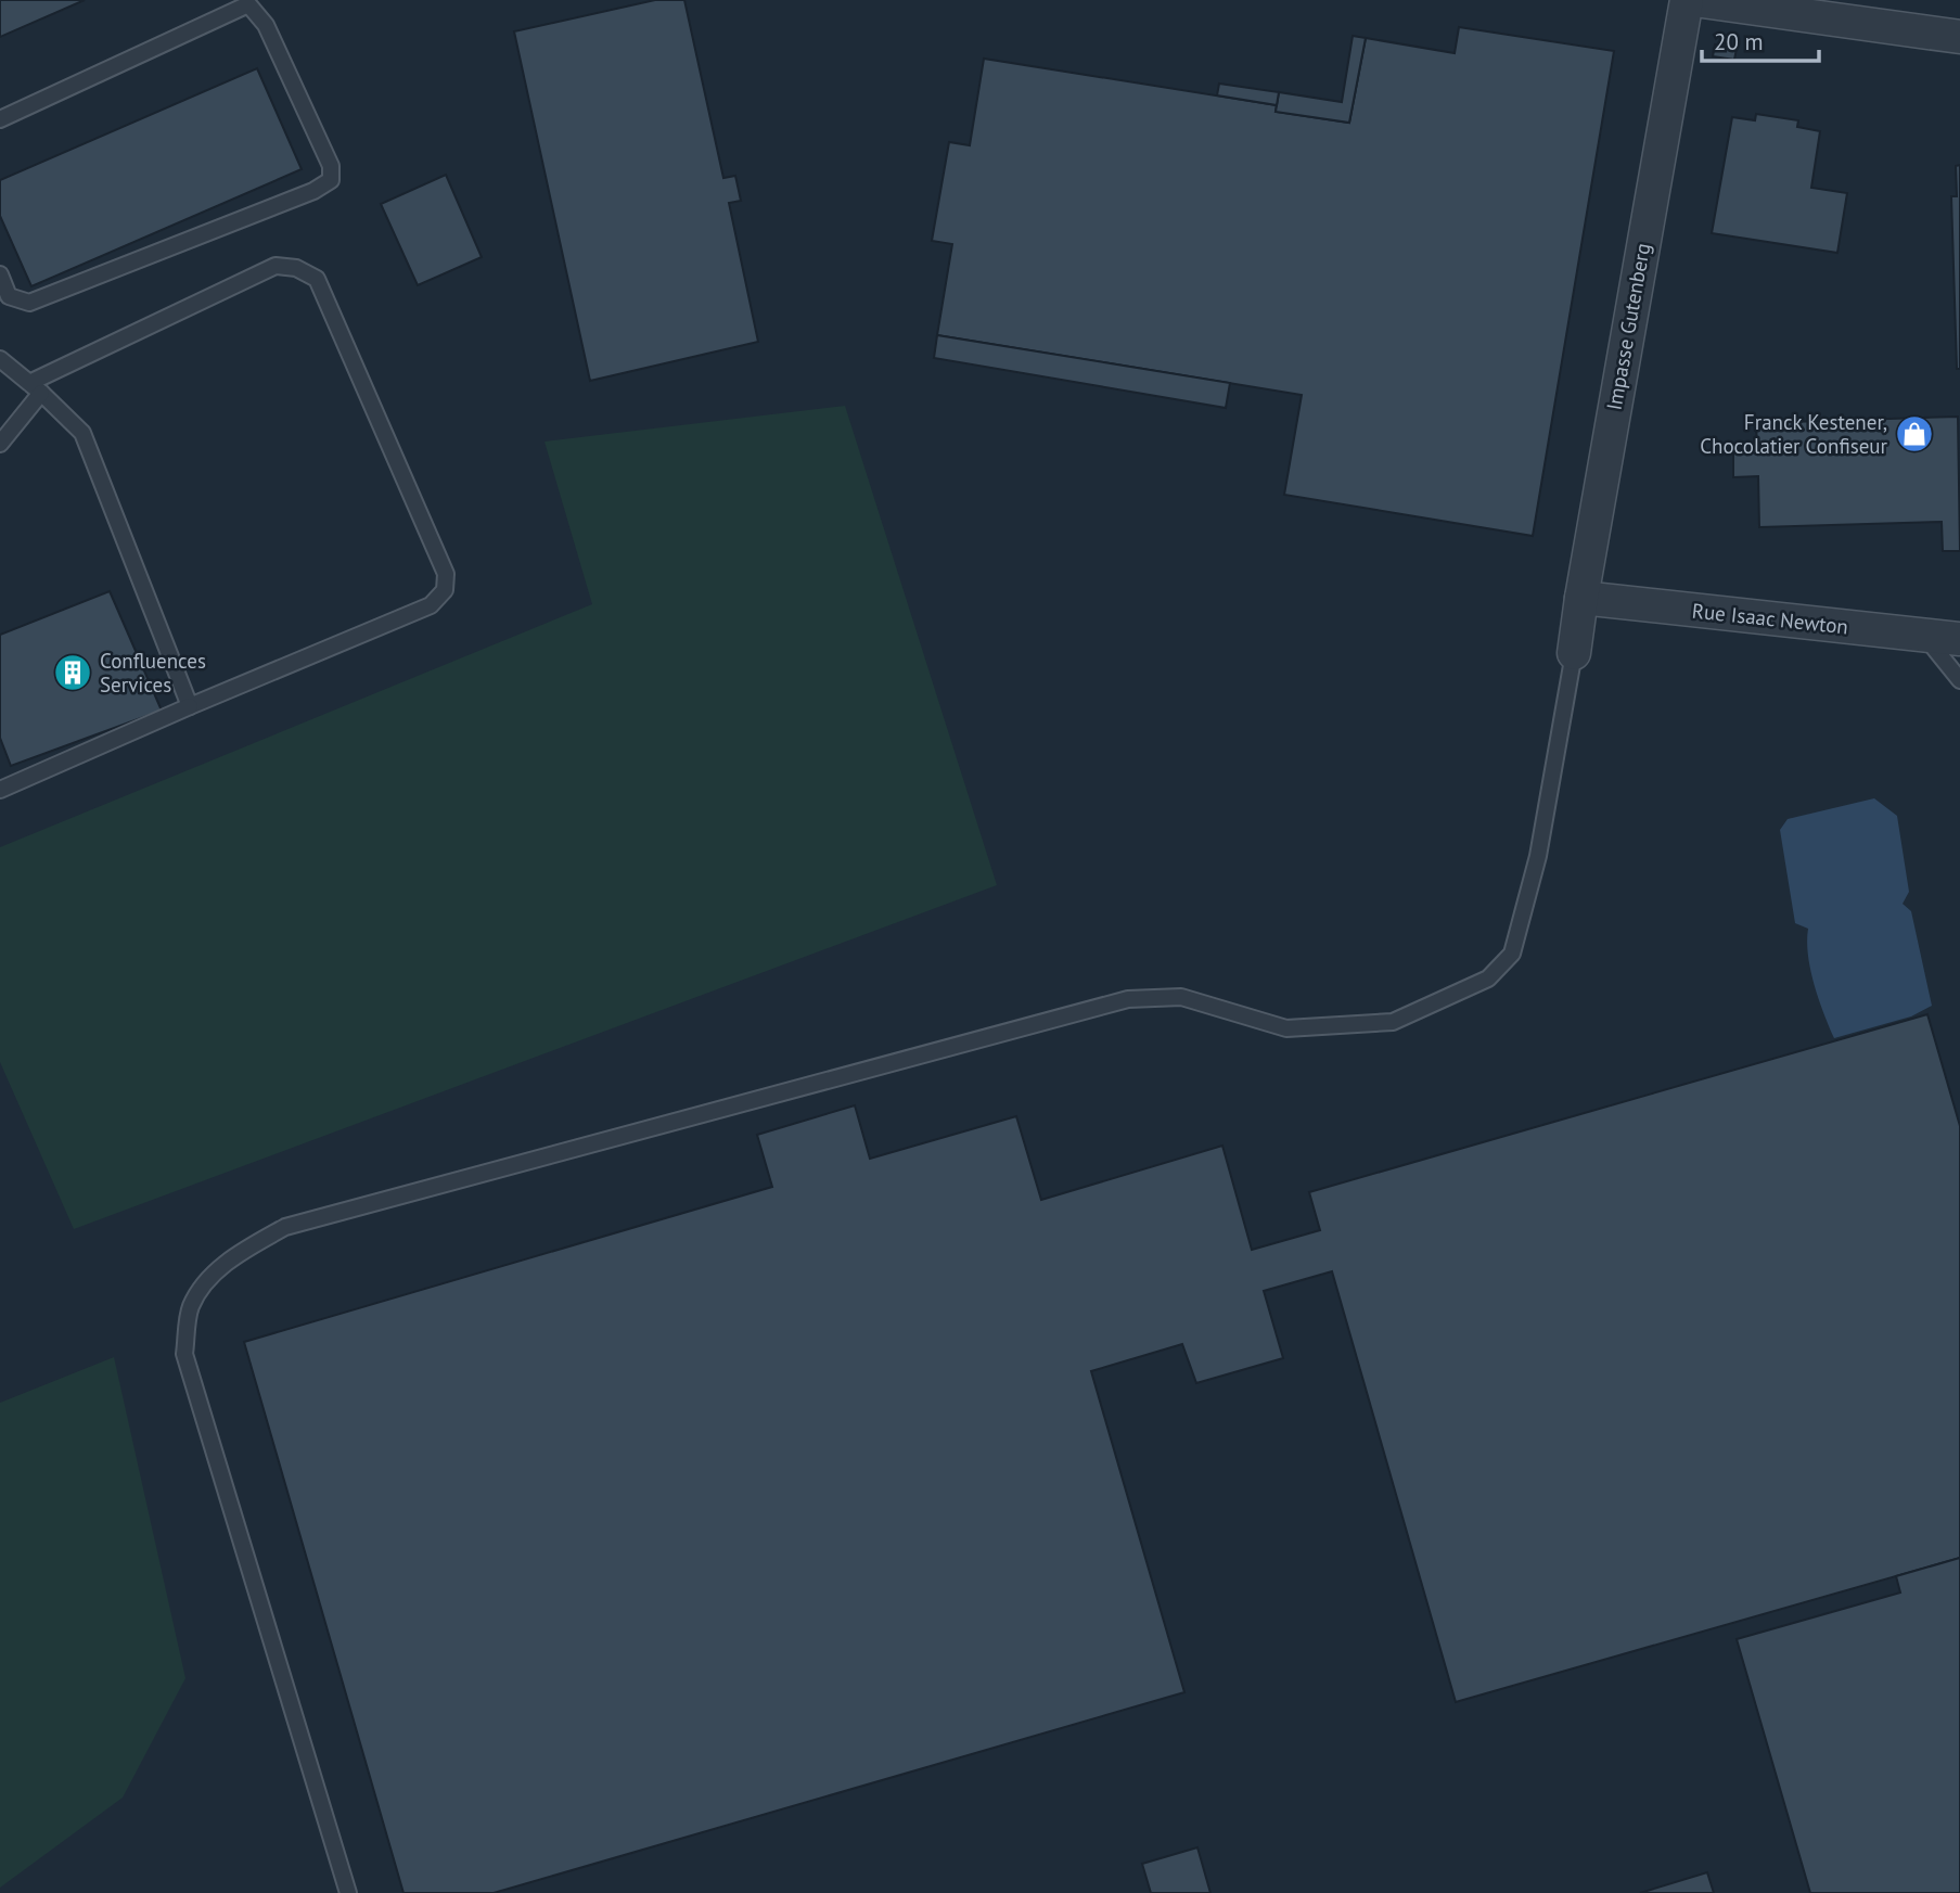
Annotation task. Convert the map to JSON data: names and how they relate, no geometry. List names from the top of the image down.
{
  "streets": {
    "street": ["Impasse Gutenberg", "Rue Isaac Newton"]
  },
  "crossings": [
    ["Impasse Gutenberg", "Rue Isaac Newton"]
  ],
  "places": {
    "shop": ["Franck Kestener, Chocolatier Confiseur"],
    "building": ["Confluences Services"]
  },
  "scale_bar": "20 m"
}
